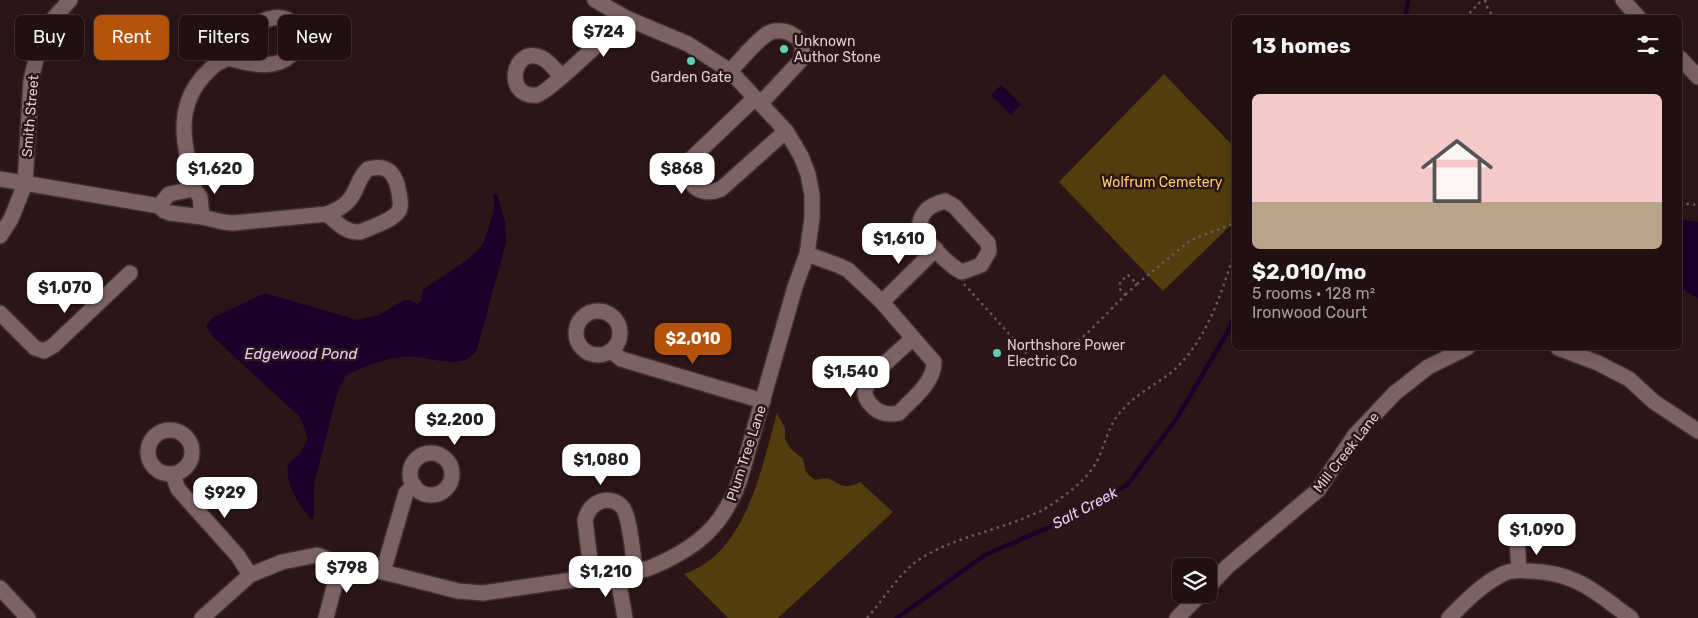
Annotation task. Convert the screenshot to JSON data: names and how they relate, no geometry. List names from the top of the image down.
{
  "streets": {
    "street": ["Smith Street", "Mill Creek Lane", "Plum Tree Lane"]
  },
  "water": ["Edgewood Pond", "Salt Creek"],
  "parks": ["Wolfrum Cemetery"],
  "places": ["Unknown Author Stone", "Garden Gate", "Northshore Power Electric Co"],
  "page": {
    "chip": [
      "Buy",
      "Rent",
      "Filters",
      "New"
    ],
    "heading": "13 homes",
    "price": [
      "$724",
      "$1,620",
      "$868",
      "$1,610",
      "$1,070",
      "$2,010",
      "$1,540",
      "$2,200",
      "$1,080",
      "$929",
      "$1,090",
      "$798",
      "$1,210"
    ],
    "list": [
      {
        "name": "$2,010/mo",
        "note": "5 rooms · 128 m² · Ironwood Court"
      }
    ]
  }
}
